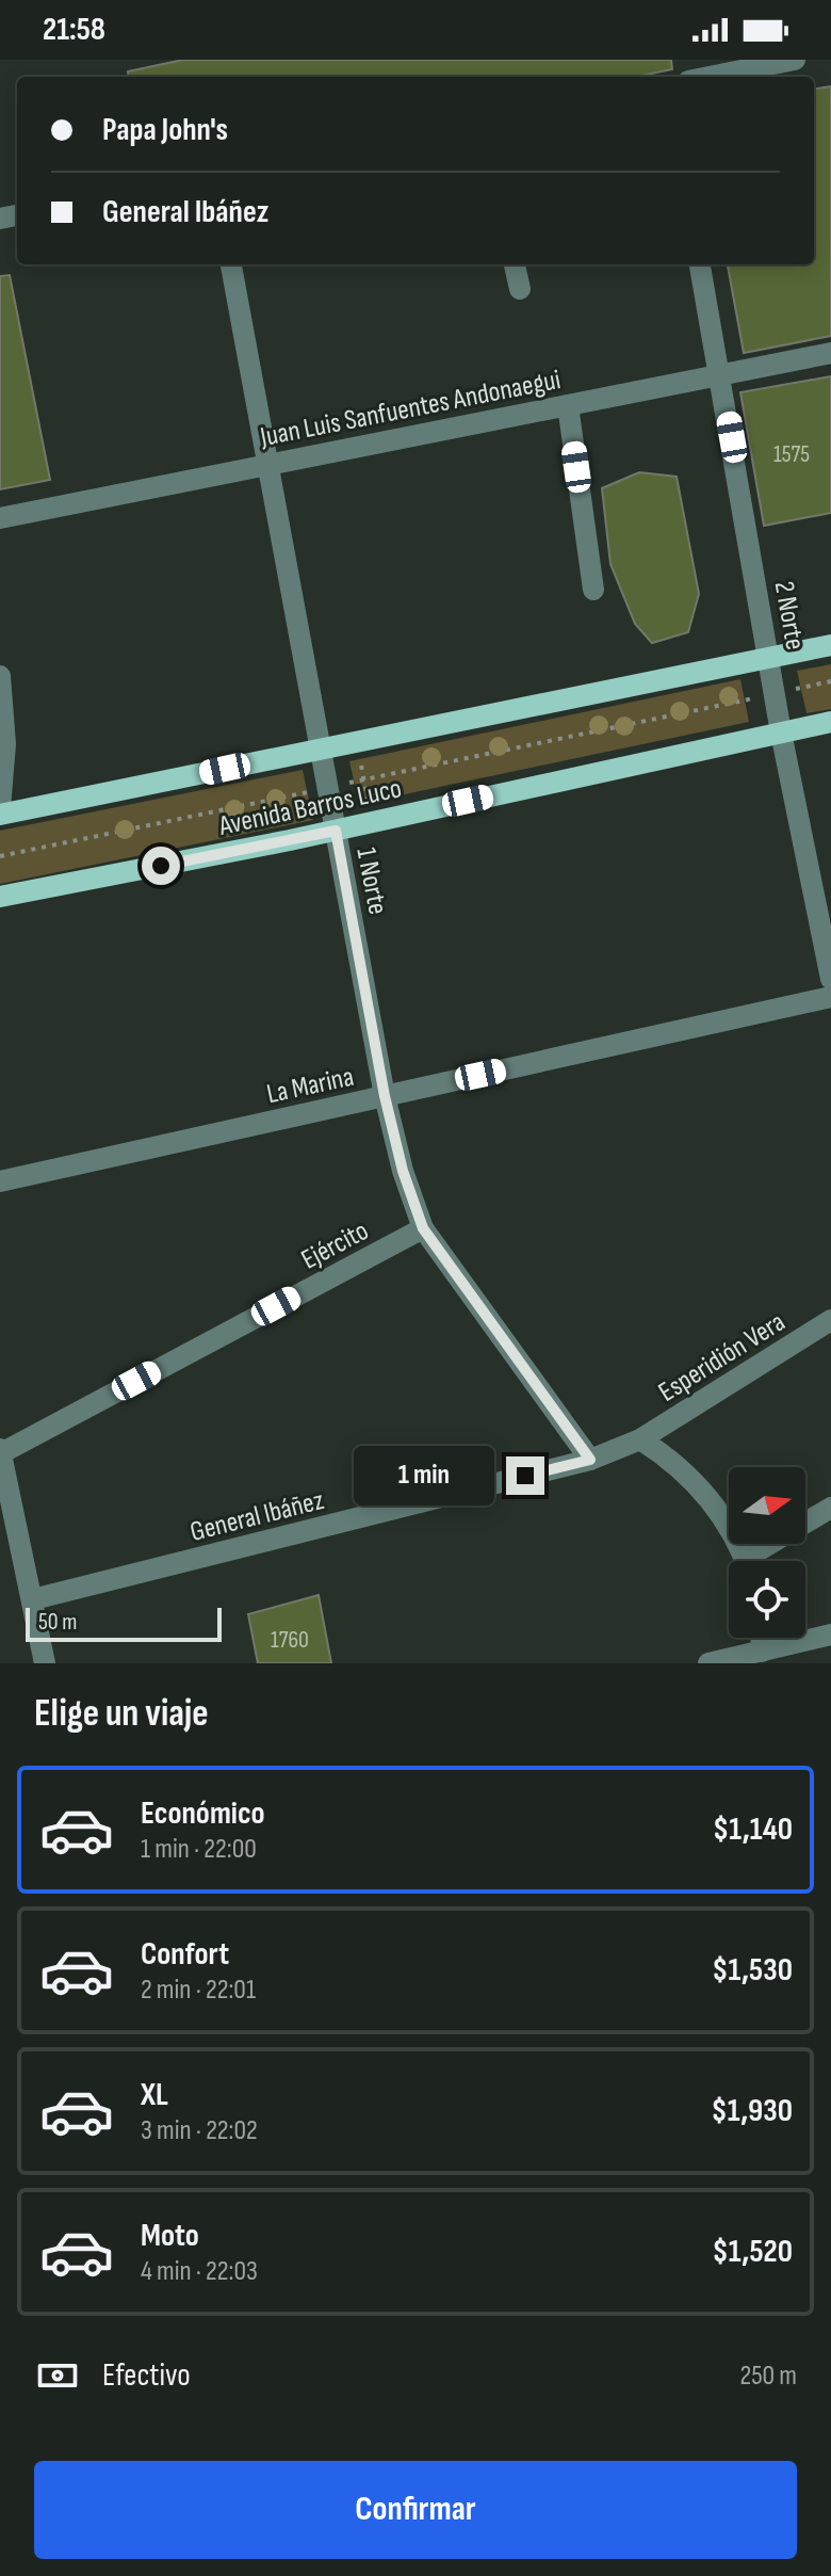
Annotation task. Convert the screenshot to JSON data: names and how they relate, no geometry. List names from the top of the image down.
{
  "streets": {
    "main road": ["Avenida Barros Luco"],
    "street": [
      "Juan Luis Sanfuentes Andonaegui",
      "2 Norte",
      "1 Norte",
      "La Marina",
      "Ejército",
      "Esperidión Vera",
      "General Ibáñez"
    ]
  },
  "crossings": [
    ["Juan Luis Sanfuentes Andonaegui", "2 Norte"],
    ["Juan Luis Sanfuentes Andonaegui", "1 Norte"],
    ["2 Norte", "Avenida Barros Luco"],
    ["Avenida Barros Luco", "1 Norte"],
    ["1 Norte", "La Marina"],
    ["1 Norte", "Ejército"],
    ["1 Norte", "General Ibáñez"],
    ["Esperidión Vera", "General Ibáñez"]
  ],
  "house_numbers": ["1575", "1760"],
  "scale_bar": "50 m",
  "north": "right",
  "page": {
    "status": "21:58",
    "banner": ["Papa John's", "General Ibáñez"],
    "bubble": "1 min",
    "scale": "50 m",
    "heading": "Elige un viaje",
    "list": [
      {
        "name": "Económico",
        "note": "1 min · 22:00",
        "value": "$1,140"
      },
      {
        "name": "Confort",
        "note": "2 min · 22:01",
        "value": "$1,530"
      },
      {
        "name": "XL",
        "note": "3 min · 22:02",
        "value": "$1,930"
      },
      {
        "name": "Moto",
        "note": "4 min · 22:03",
        "value": "$1,520"
      }
    ],
    "pay": ["Efectivo", "250 m"],
    "buttons": "Confirmar"
  }
}
